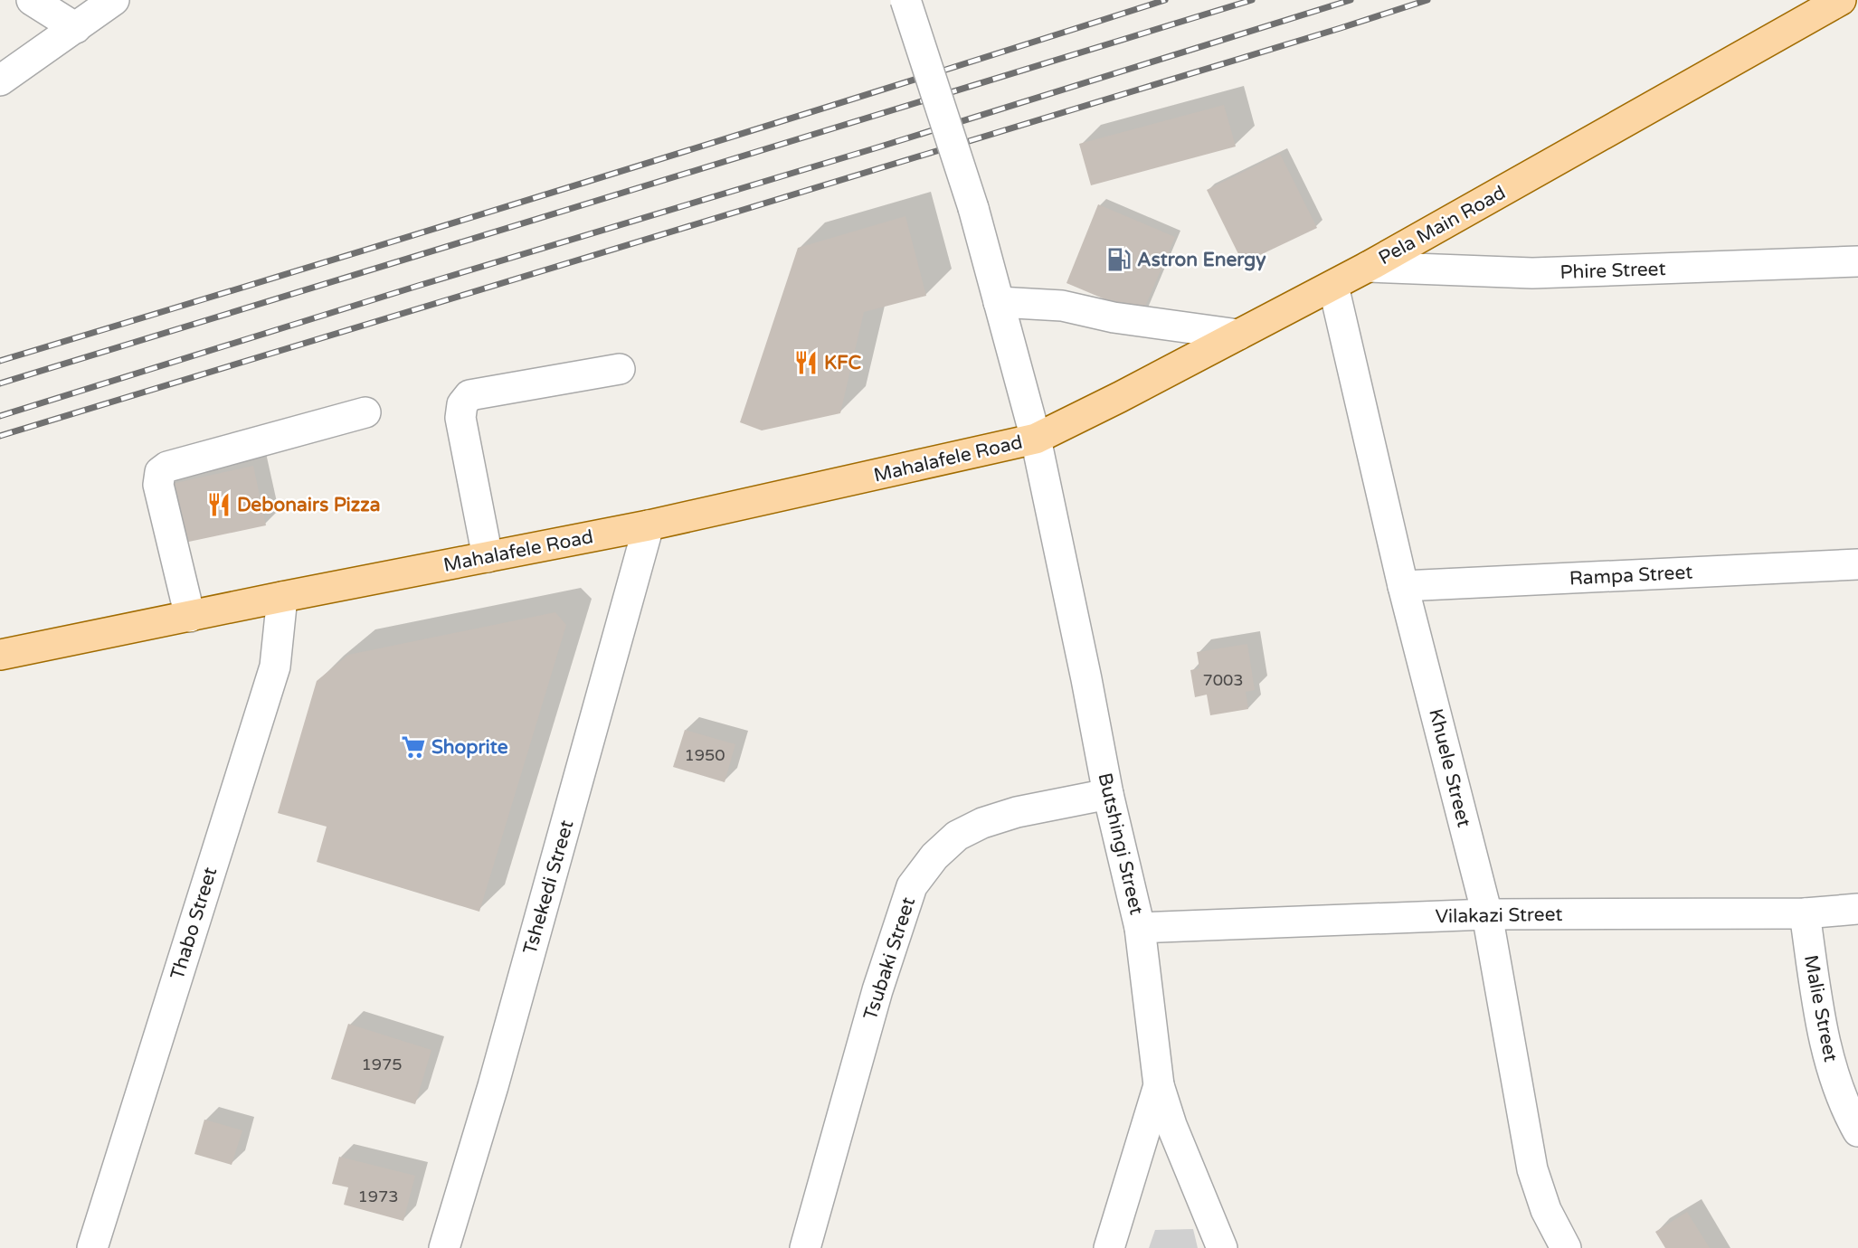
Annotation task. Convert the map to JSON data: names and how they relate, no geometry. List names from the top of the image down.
{
  "streets": {
    "main road": ["Pela Main Road", "Mahalafele Road"],
    "street": [
      "Phire Street",
      "Rampa Street",
      "Khuele Street",
      "Butshingi Street",
      "Tshekedi Street",
      "Vilakazi Street",
      "Thabo Street",
      "Tsubaki Street",
      "Malie Street"
    ]
  },
  "crossings": [
    ["Pela Main Road", "Phire Street"],
    ["Pela Main Road", "Mahalafele Road"],
    ["Pela Main Road", "Khuele Street"],
    ["Pela Main Road", "Butshingi Street"],
    ["Mahalafele Road", "Butshingi Street"],
    ["Mahalafele Road", "Tshekedi Street"],
    ["Mahalafele Road", "Thabo Street"],
    ["Rampa Street", "Khuele Street"],
    ["Khuele Street", "Vilakazi Street"],
    ["Butshingi Street", "Vilakazi Street"],
    ["Butshingi Street", "Tsubaki Street"],
    ["Vilakazi Street", "Malie Street"]
  ],
  "places": {
    "fuel station": ["Astron Energy"],
    "restaurant": ["KFC", "Debonairs Pizza"],
    "supermarket": ["Shoprite"]
  },
  "house_numbers": [
    "7003",
    "1950",
    "1975",
    "1973"
  ]
}
